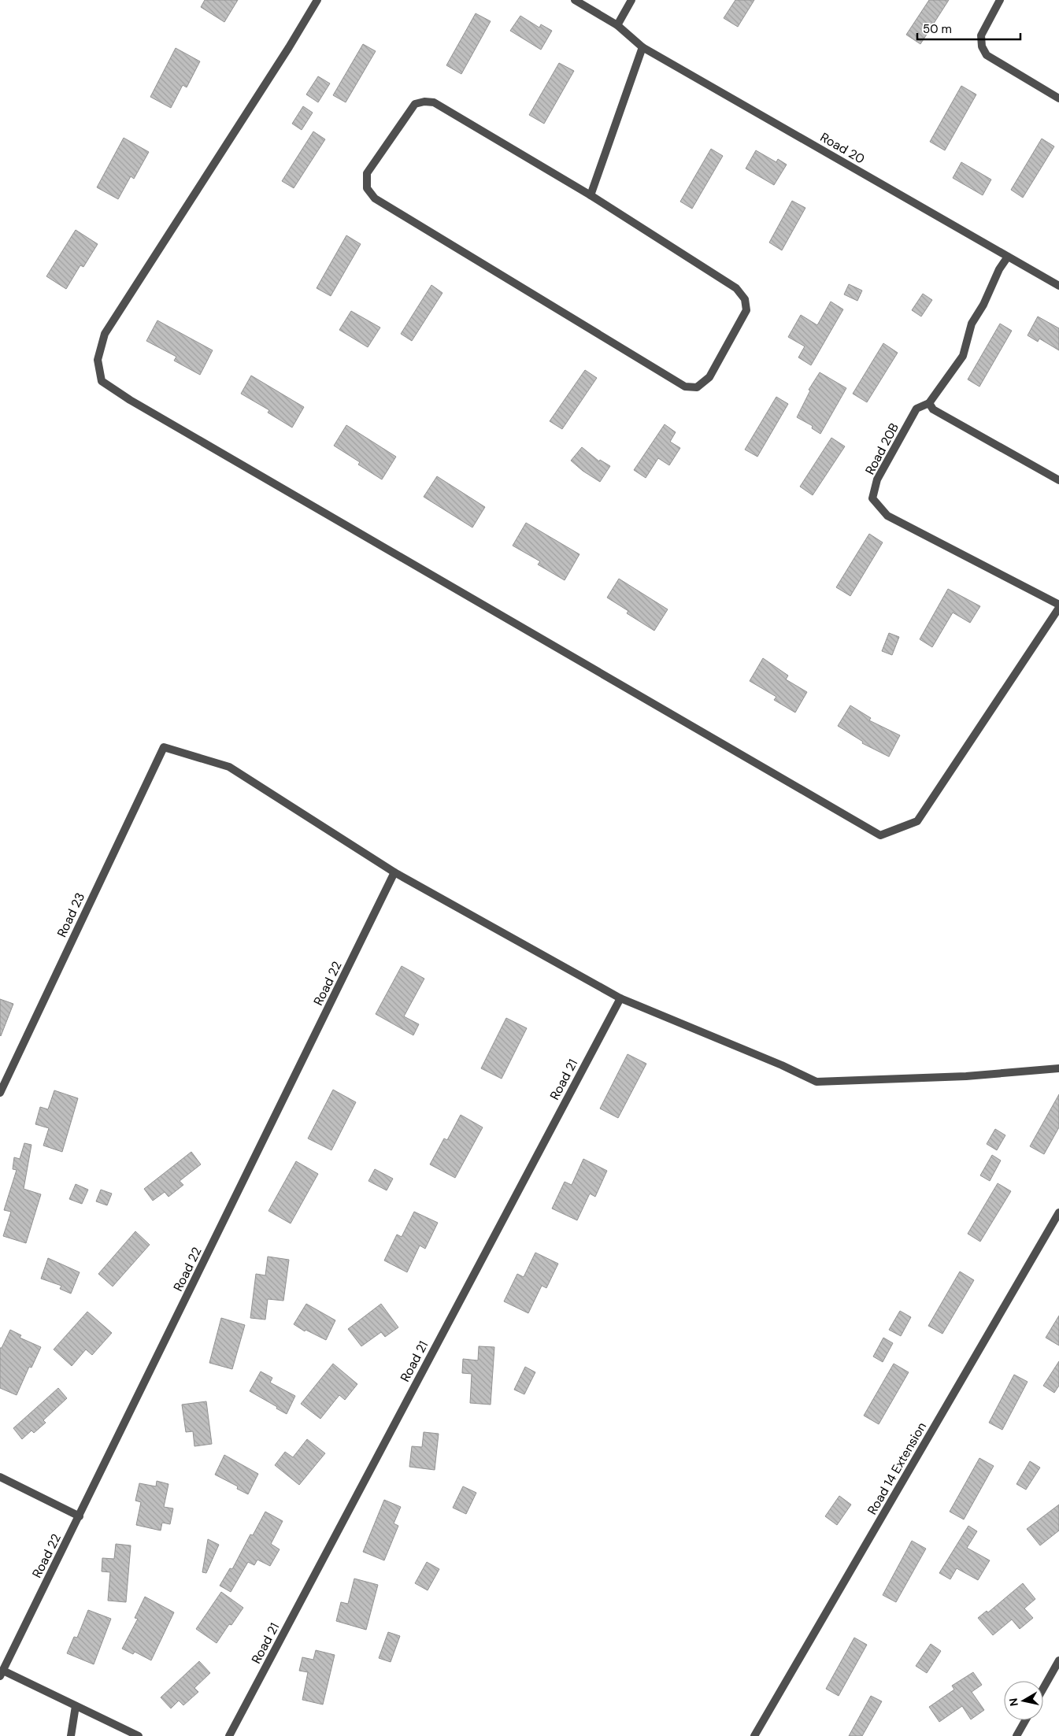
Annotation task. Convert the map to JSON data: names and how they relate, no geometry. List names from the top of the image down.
{
  "streets": {
    "street": [
      "Road 20",
      "Road 20B",
      "Road 23",
      "Road 22",
      "Road 21",
      "Road 14 Extension"
    ]
  },
  "crossings": [
    ["Road 23", "Road 22"]
  ],
  "scale_bar": "50 m",
  "north": "left"
}
